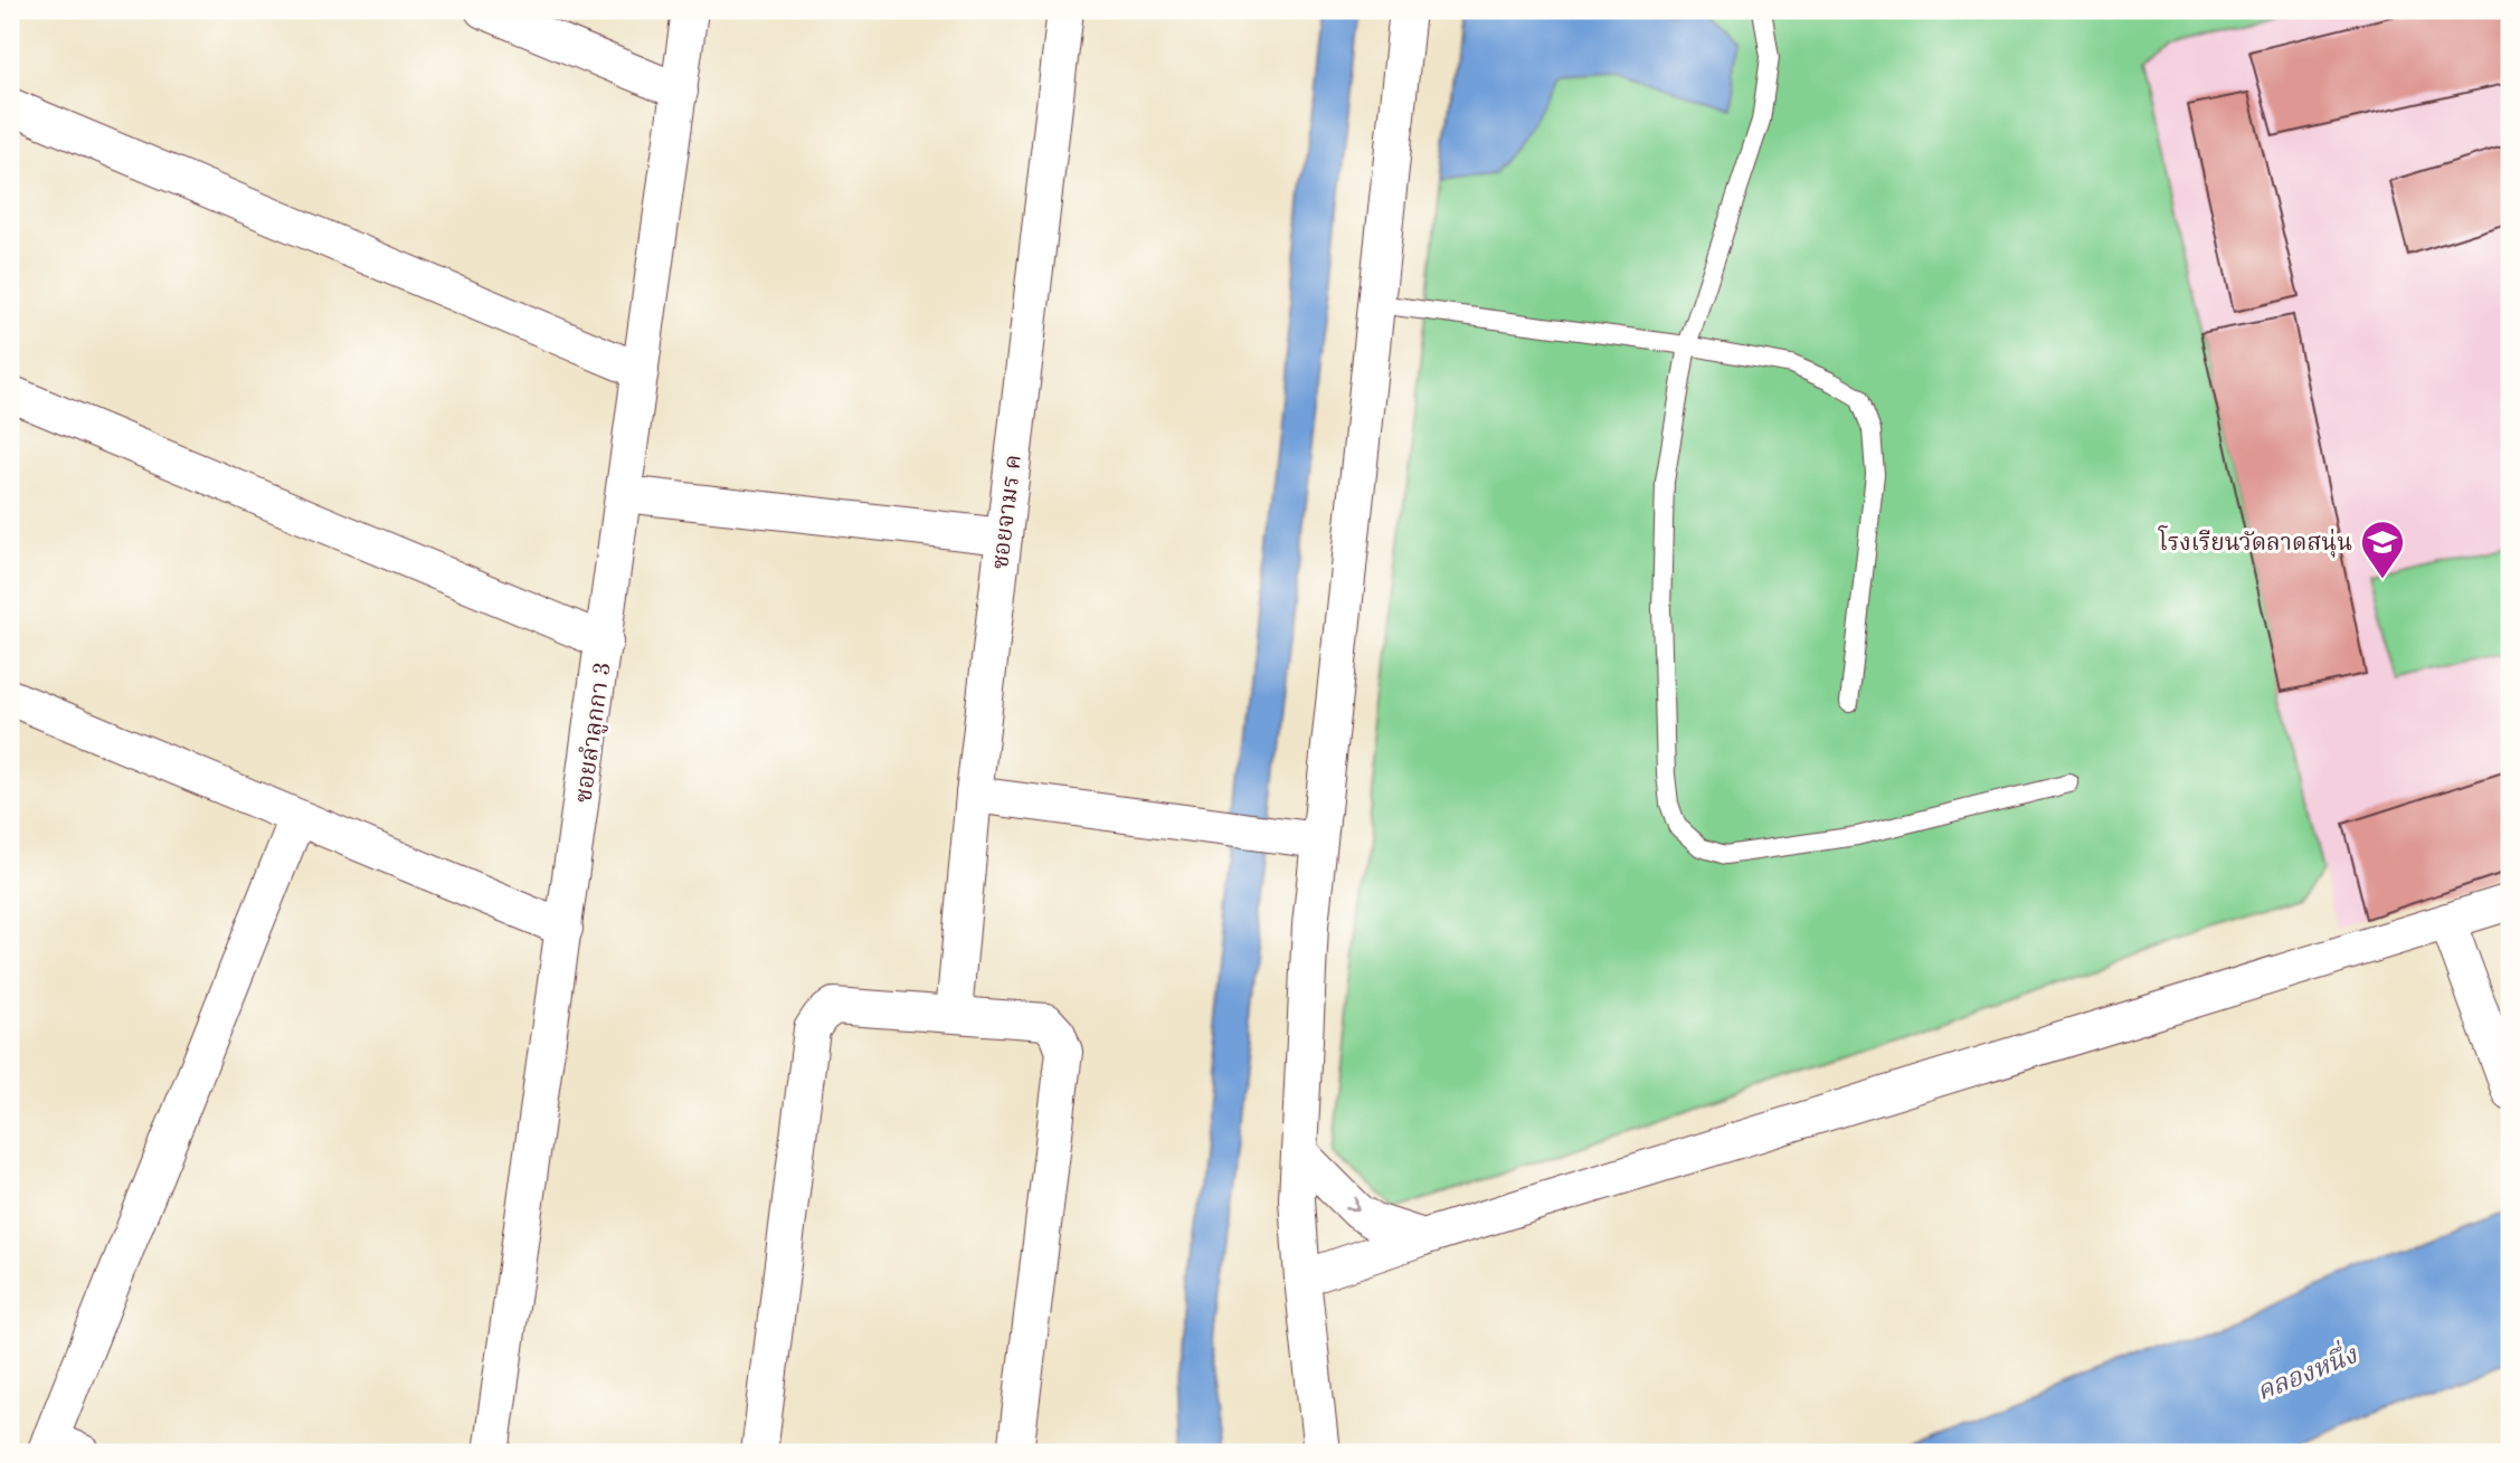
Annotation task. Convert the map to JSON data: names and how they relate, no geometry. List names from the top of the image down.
{
  "streets": {
    "street": ["ซอยจามร ค", "ซอยลำลูกกา 3"]
  },
  "water": ["คลองหนึ่ง"],
  "places": {
    "school or university": ["โรงเรียนวัดลาดสนุ่น"]
  }
}
